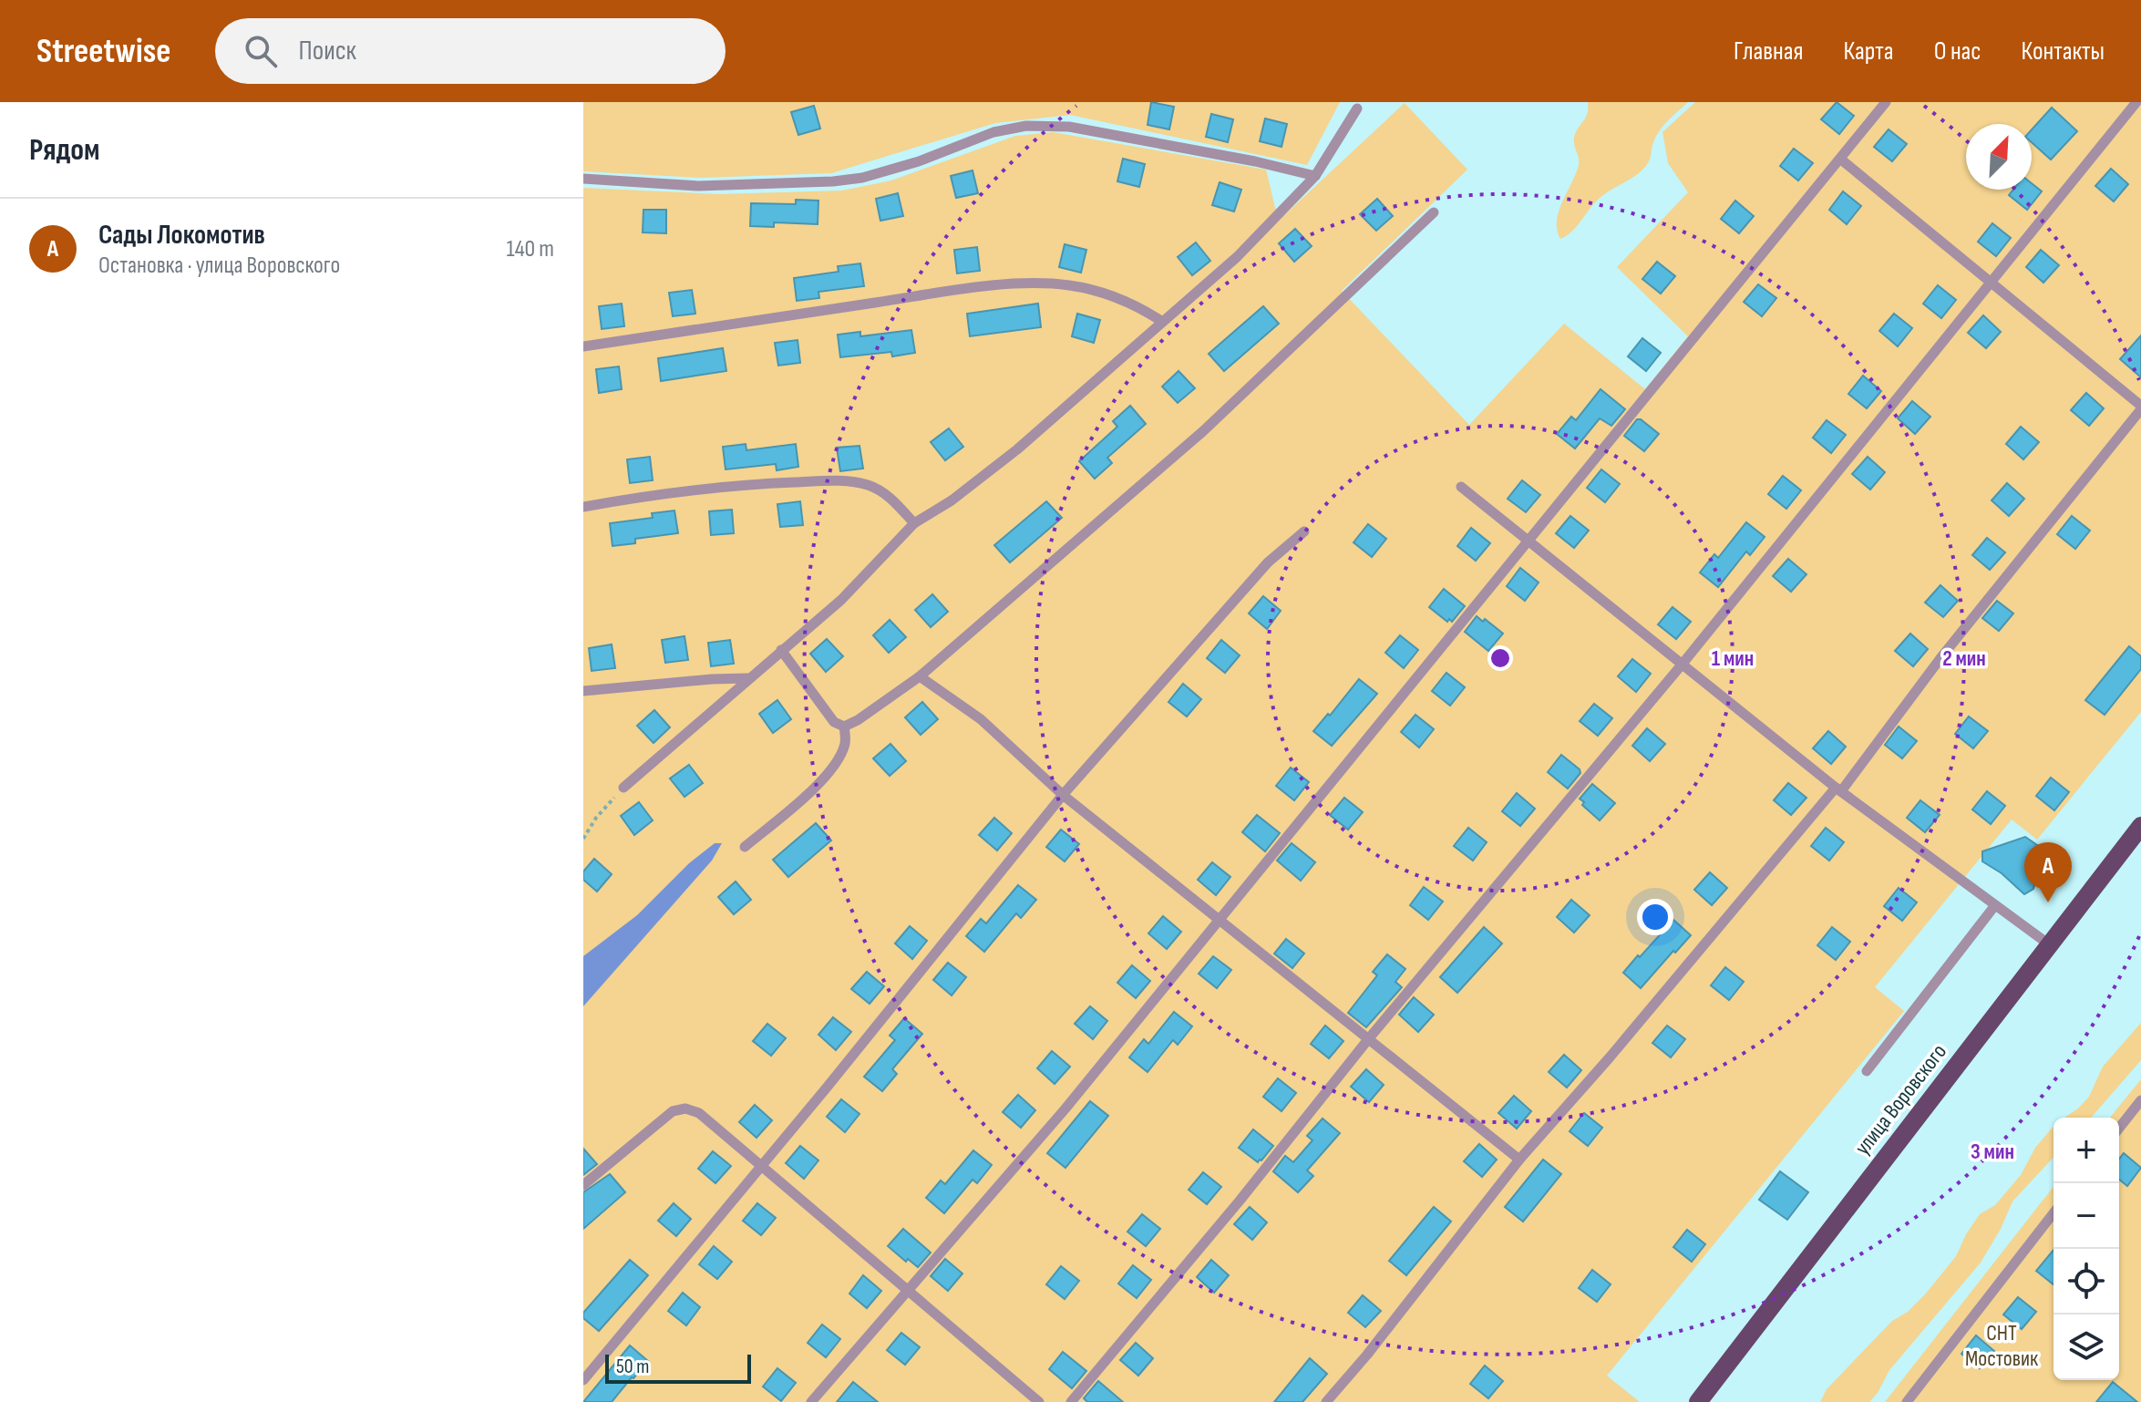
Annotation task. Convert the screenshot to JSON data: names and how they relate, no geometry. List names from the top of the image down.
{
  "streets": {
    "main road": ["улица Воровского"]
  },
  "parks": ["СНТ Мостовик"],
  "scale_bar": "50 m",
  "north": "top right",
  "page": {
    "header": "Streetwise",
    "search": "Поиск",
    "nav": [
      "Главная",
      "Карта",
      "О нас",
      "Контакты"
    ],
    "heading": "Рядом",
    "list": [
      {
        "mark": "A",
        "name": "Сады Локомотив",
        "note": "Остановка · улица Воровского",
        "value": "140 m"
      }
    ],
    "pins": "A",
    "map_buttons": ["+", "−"],
    "scale": "50 m"
  },
  "rings": ["1 мин", "2 мин", "3 мин"]
}
